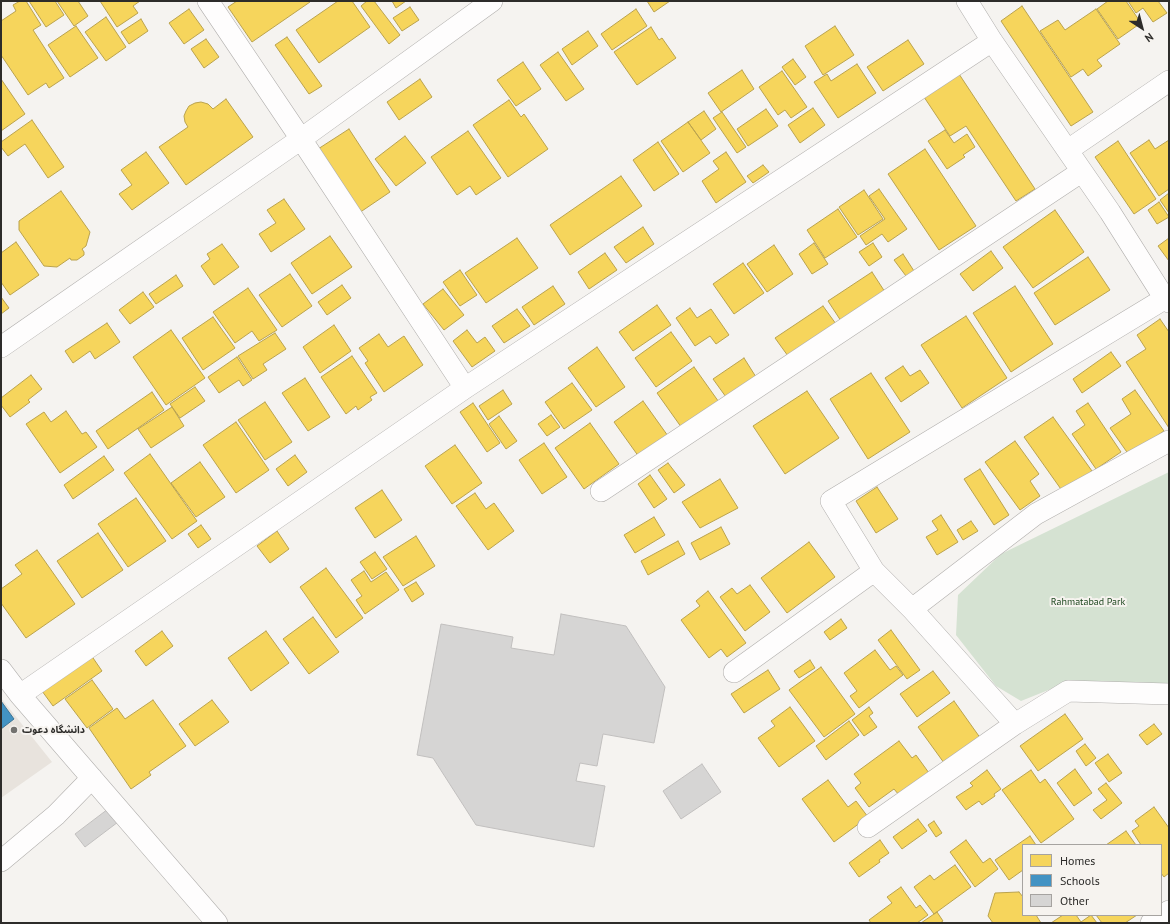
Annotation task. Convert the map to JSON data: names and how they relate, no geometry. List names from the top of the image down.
{
  "parks": ["Rahmatabad Park"],
  "places": ["دانشگاه دعوت"],
  "legend": ["Homes", "Schools", "Other"],
  "north": "bottom right"
}
